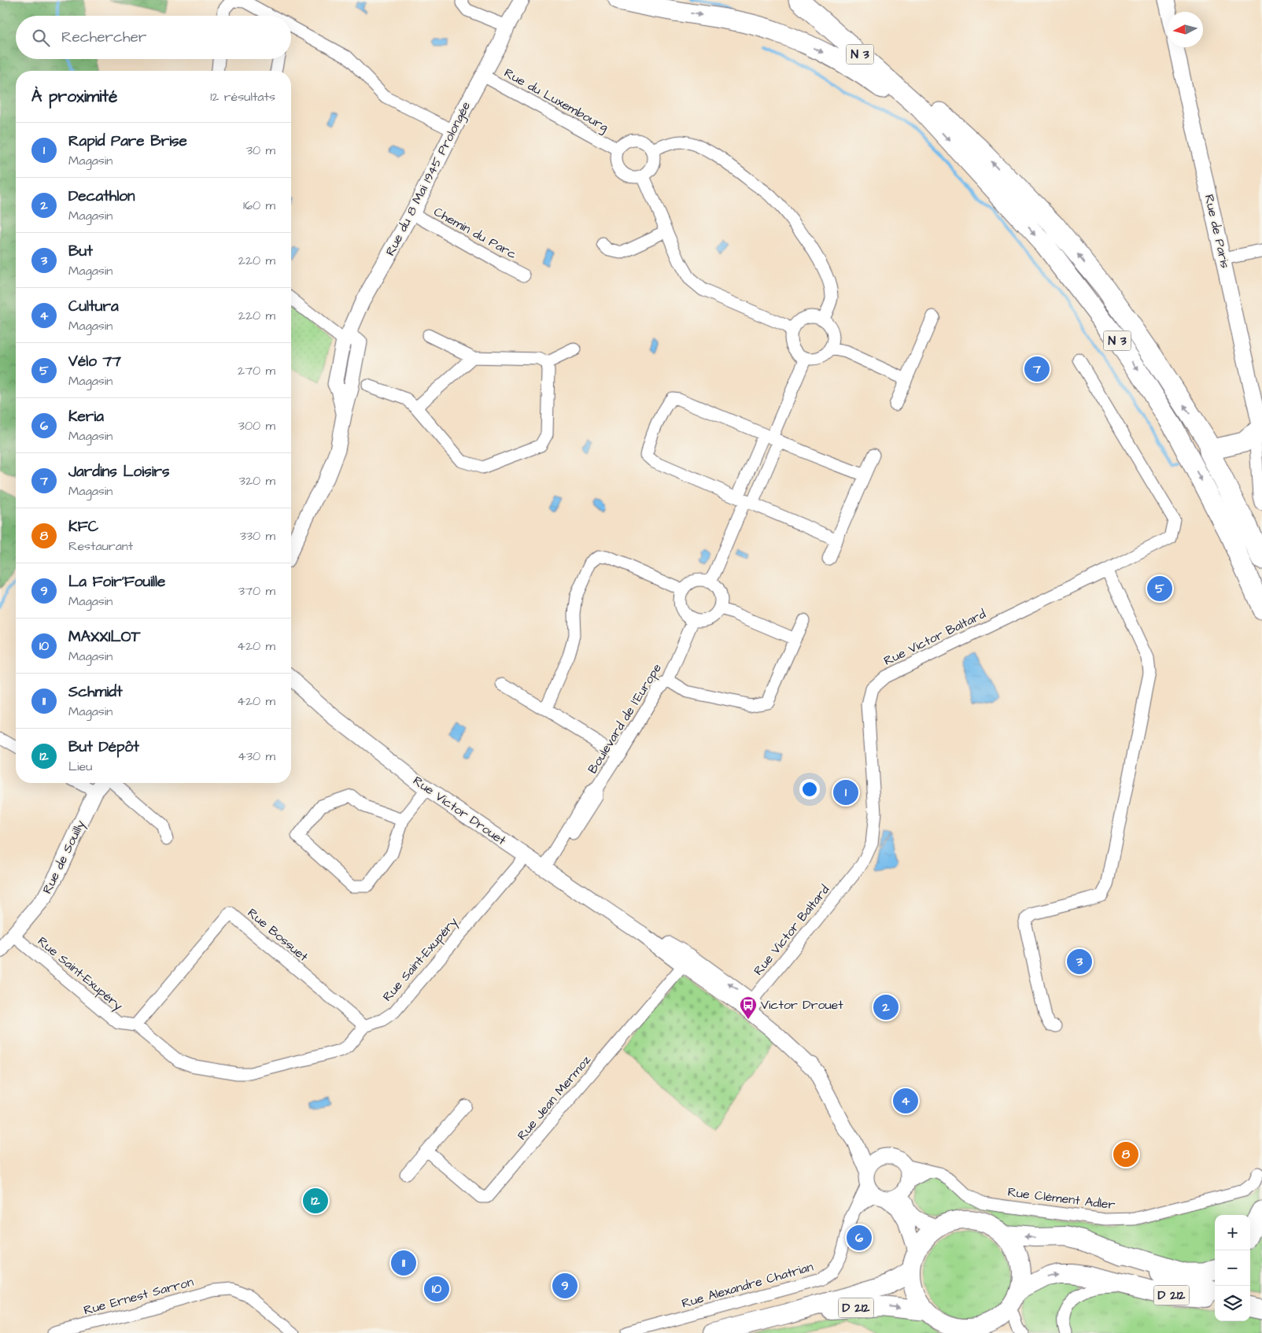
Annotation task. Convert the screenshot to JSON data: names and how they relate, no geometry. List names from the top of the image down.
{
  "streets": {
    "highway": ["N 3"],
    "main road": ["D 212"],
    "street": [
      "Rue du Luxembourg",
      "Rue du 8 Mai 1945 Prolongée",
      "Rue de Paris",
      "Chemin du Parc",
      "Rue Victor Baltard",
      "Boulevard de l'Europe",
      "Rue Victor Drouet",
      "Rue de Souilly",
      "Rue Bossuet",
      "Rue Saint-Exupéry",
      "Rue Jean Mermoz",
      "Rue Clément Adler",
      "Rue Alexandre Chatrian",
      "Rue Ernest Sarron"
    ]
  },
  "crossings": [
    ["Rue du Luxembourg", "Rue du 8 Mai 1945 Prolongée"],
    ["Rue du 8 Mai 1945 Prolongée", "Chemin du Parc"],
    ["Rue Victor Baltard", "Rue Victor Drouet"],
    ["Boulevard de l'Europe", "Rue Victor Drouet"],
    ["Rue Victor Drouet", "Rue Saint-Exupéry"],
    ["Rue Victor Drouet", "Rue Jean Mermoz"],
    ["Rue Victor Drouet", "Rue Clément Adler"],
    ["Rue Victor Drouet", "Rue Alexandre Chatrian"],
    ["Rue de Souilly", "Rue Saint-Exupéry"],
    ["Rue Bossuet", "Rue Saint-Exupéry"],
    ["Rue Clément Adler", "Rue Alexandre Chatrian"]
  ],
  "places": {
    "bus stop": ["Victor Drouet"]
  },
  "north": "left",
  "page": {
    "search": "Rechercher",
    "heading": ["À proximité", "12 résultats"],
    "list": [
      {
        "mark": "1",
        "name": "Rapid Pare Brise",
        "note": "Magasin",
        "value": "30 m"
      },
      {
        "mark": "2",
        "name": "Decathlon",
        "note": "Magasin",
        "value": "160 m"
      },
      {
        "mark": "3",
        "name": "But",
        "note": "Magasin",
        "value": "220 m"
      },
      {
        "mark": "4",
        "name": "Cultura",
        "note": "Magasin",
        "value": "220 m"
      },
      {
        "mark": "5",
        "name": "Vélo 77",
        "note": "Magasin",
        "value": "270 m"
      },
      {
        "mark": "6",
        "name": "Keria",
        "note": "Magasin",
        "value": "300 m"
      },
      {
        "mark": "7",
        "name": "Jardins Loisirs",
        "note": "Magasin",
        "value": "320 m"
      },
      {
        "mark": "8",
        "name": "KFC",
        "note": "Restaurant",
        "value": "330 m"
      },
      {
        "mark": "9",
        "name": "La Foir'Fouille",
        "note": "Magasin",
        "value": "370 m"
      },
      {
        "mark": "10",
        "name": "MAXXILOT",
        "note": "Magasin",
        "value": "420 m"
      },
      {
        "mark": "11",
        "name": "Schmidt",
        "note": "Magasin",
        "value": "420 m"
      },
      {
        "mark": "12",
        "name": "But Dépôt",
        "note": "Lieu",
        "value": "430 m"
      }
    ],
    "pins": [
      "7",
      "5",
      "1",
      "3",
      "2",
      "4",
      "8",
      "12",
      "6",
      "11",
      "9",
      "10"
    ],
    "map_buttons": ["+", "−"]
  }
}
